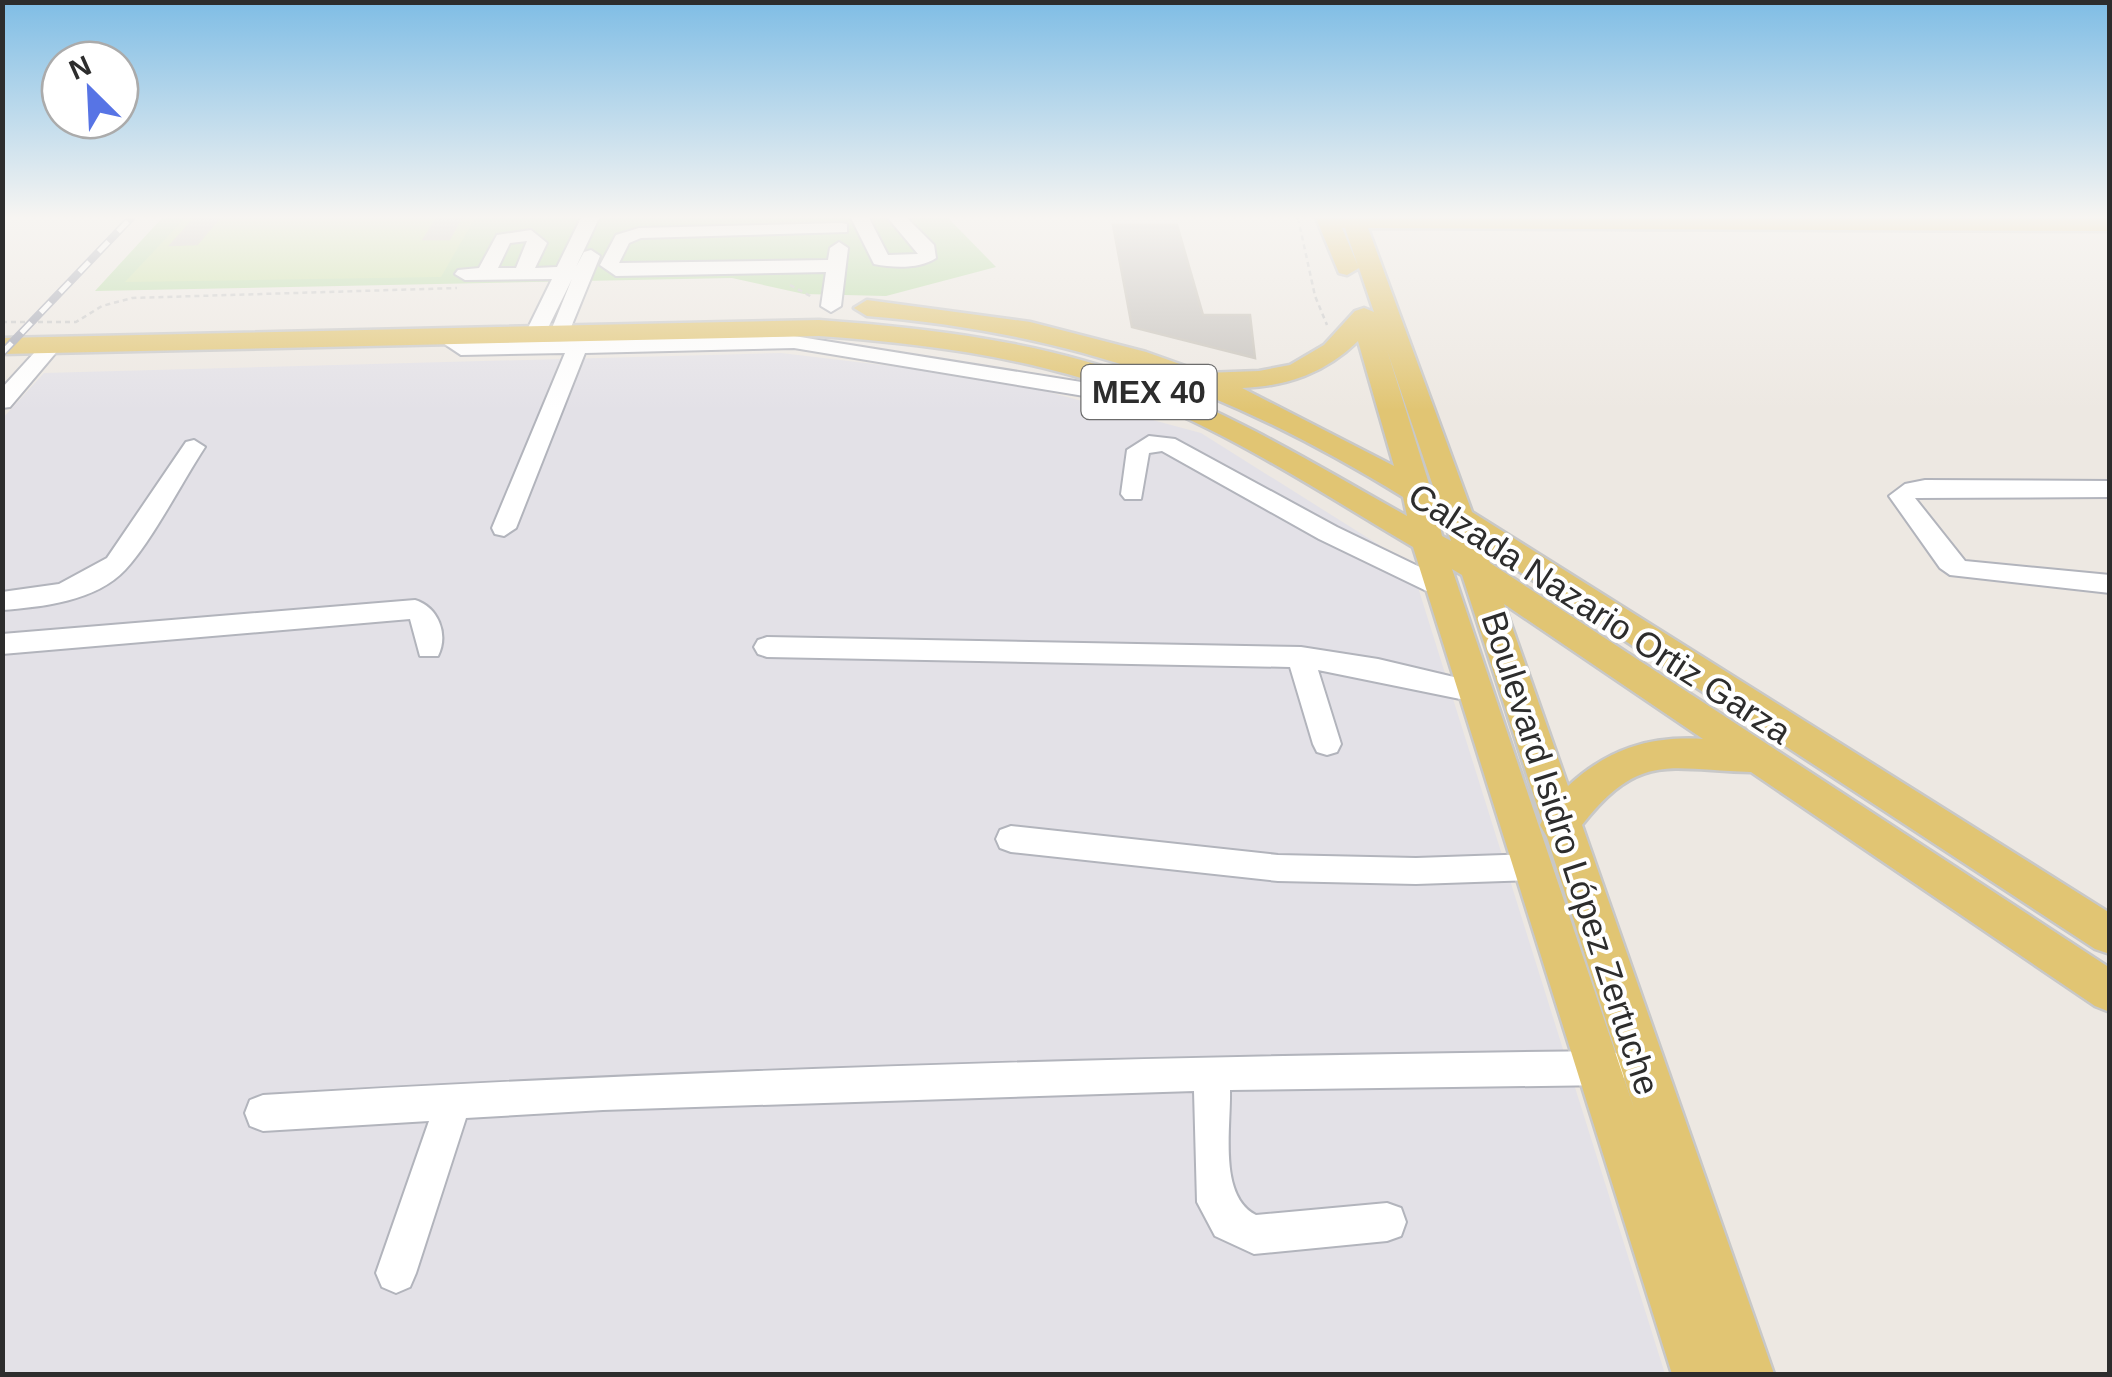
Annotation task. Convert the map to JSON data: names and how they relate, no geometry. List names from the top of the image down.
{
  "streets": {
    "main road": ["MEX 40", "Calzada Nazario Ortiz Garza", "Boulevard Isidro López Zertuche"]
  },
  "crossings": [
    ["Calzada Nazario Ortiz Garza", "Boulevard Isidro López Zertuche"]
  ],
  "north": "top left"
}
